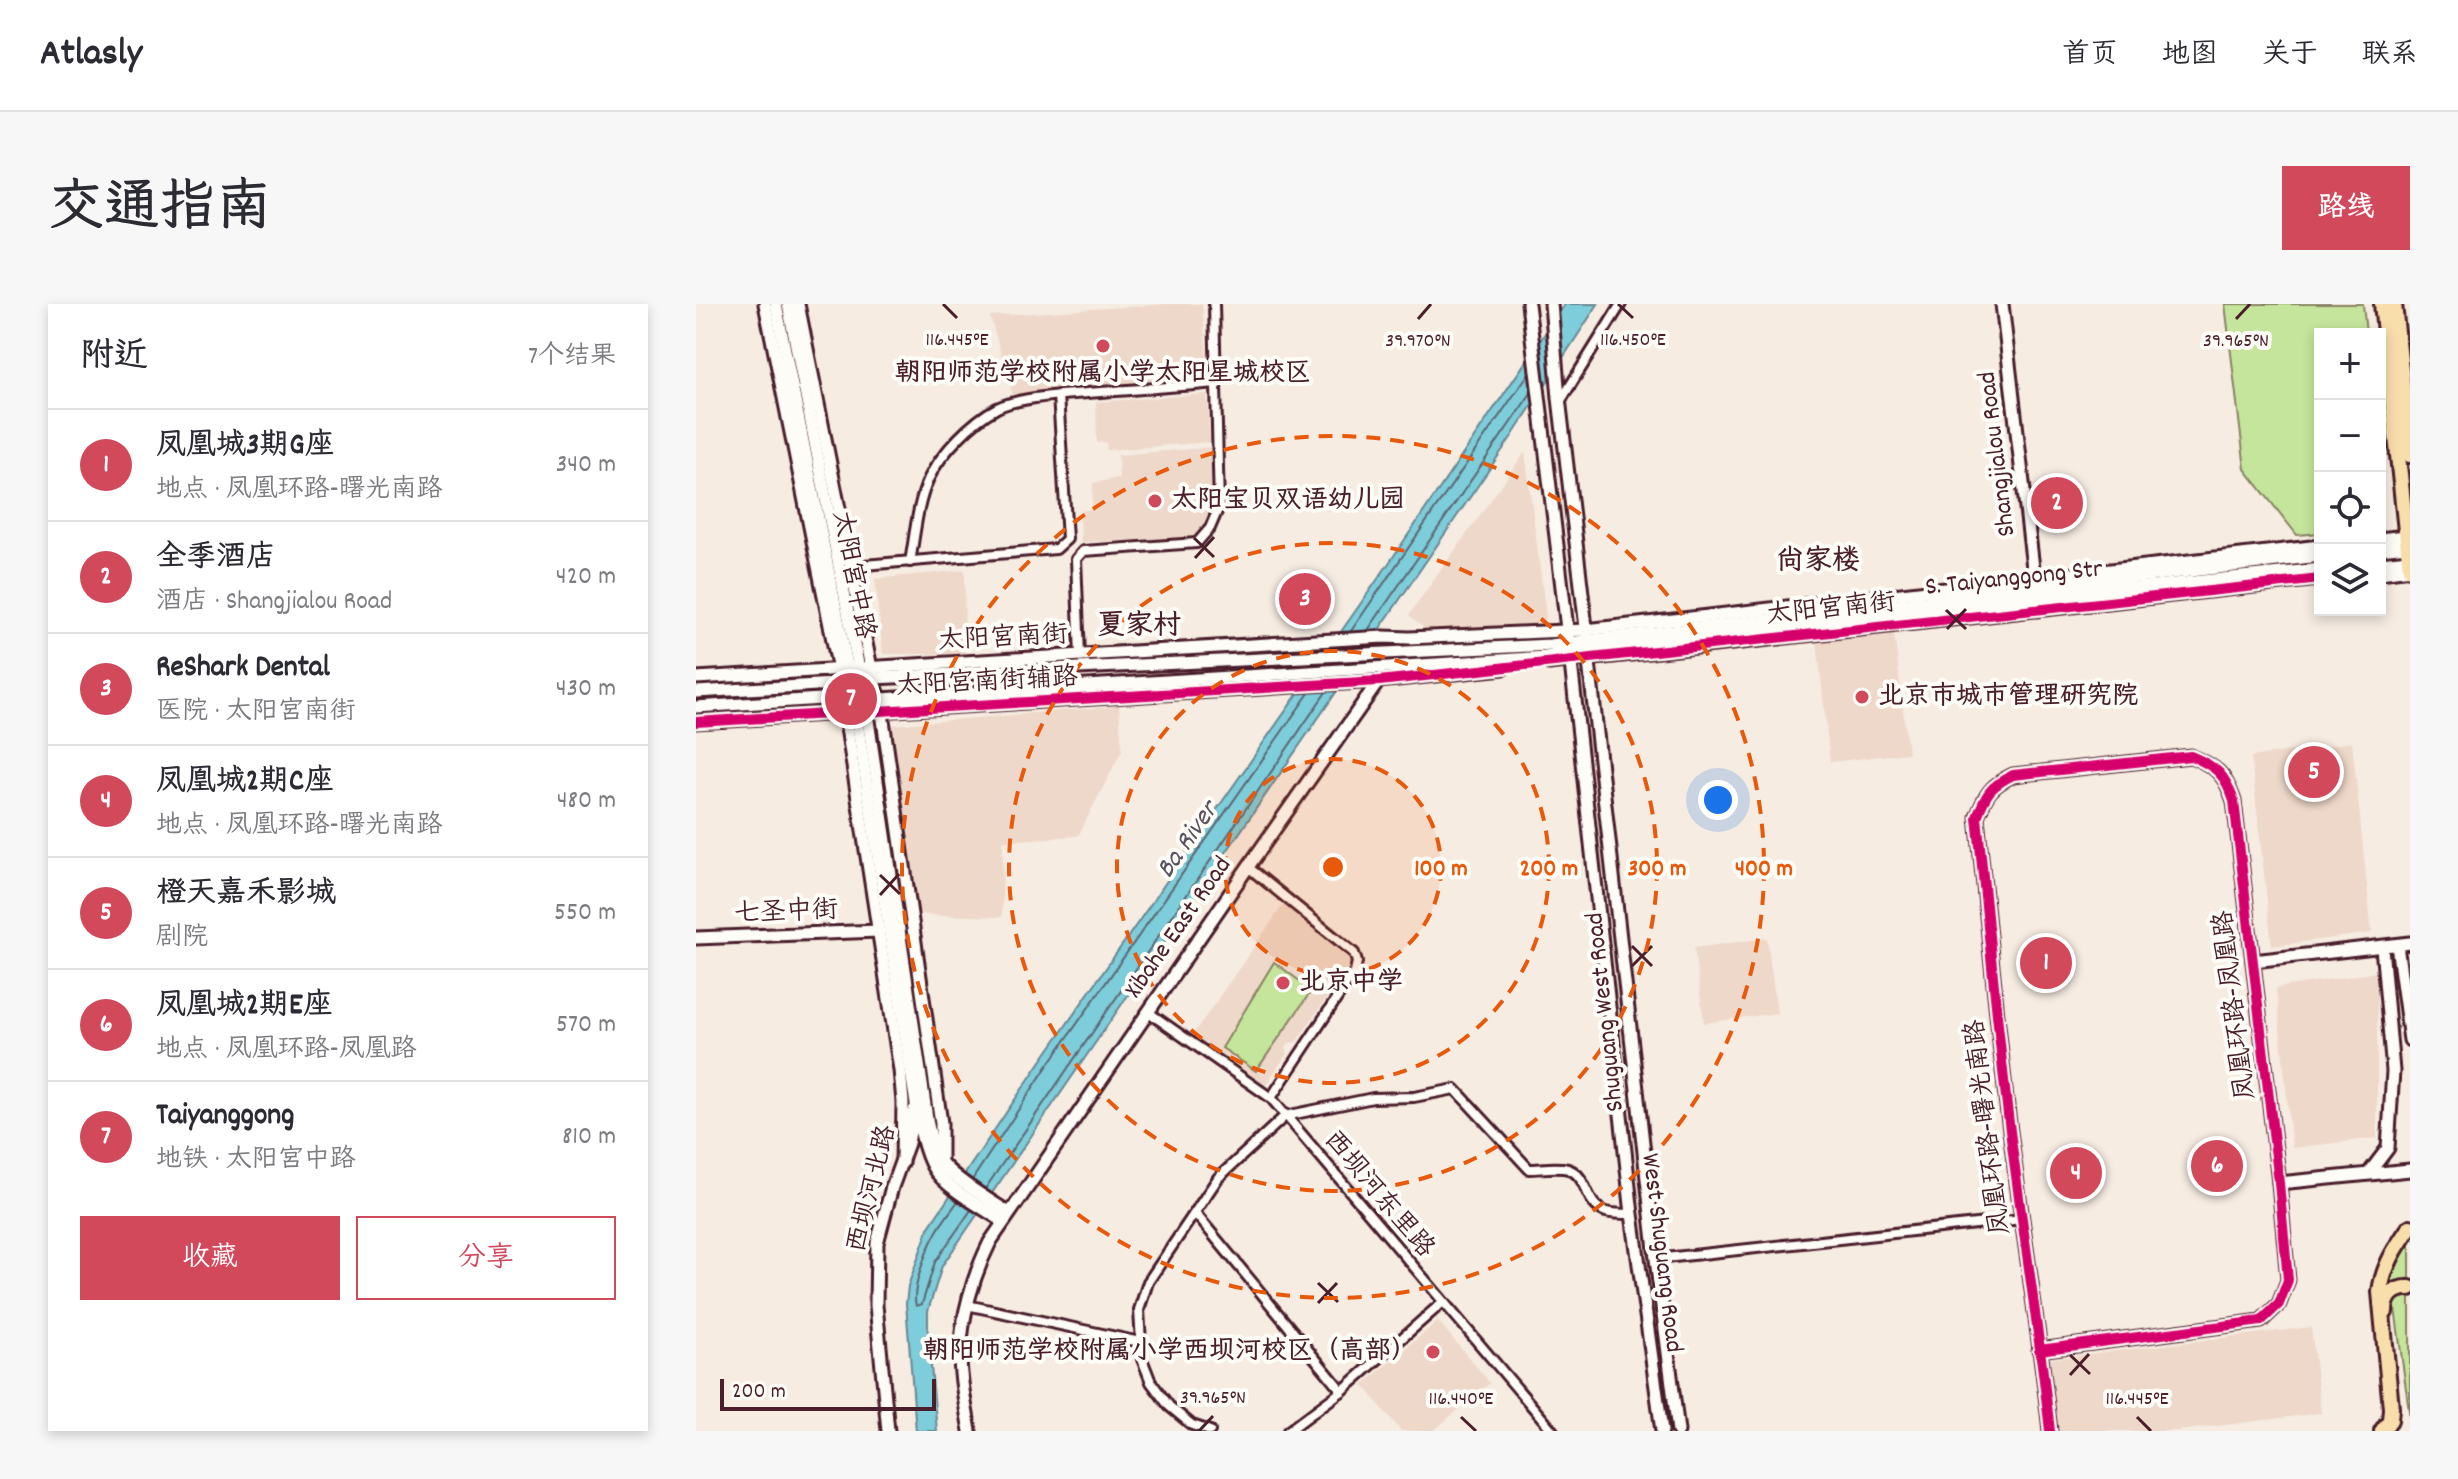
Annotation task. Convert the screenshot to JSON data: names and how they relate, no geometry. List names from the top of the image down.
{
  "streets": {
    "street": [
      "Shangjialou Road",
      "太阳宫中路",
      "S. Taiyanggong Str",
      "太阳宫南街",
      "太阳宫南街辅路",
      "七圣中街",
      "Xibahe East Road",
      "凤凰环路-凤凰路",
      "Shuguang West Road",
      "凤凰环路-曙光南路",
      "西坝河北路",
      "西坝河东里路",
      "West Shuguang Road"
    ]
  },
  "crossings": [
    ["Shangjialou Road", "S. Taiyanggong Str"],
    ["Shangjialou Road", "太阳宫南街"],
    ["太阳宫中路", "太阳宫南街"],
    ["太阳宫中路", "太阳宫南街辅路"],
    ["太阳宫中路", "七圣中街"],
    ["太阳宫中路", "西坝河北路"],
    ["S. Taiyanggong Str", "太阳宫南街"],
    ["S. Taiyanggong Str", "Shuguang West Road"],
    ["太阳宫南街", "太阳宫南街辅路"],
    ["太阳宫南街", "Xibahe East Road"],
    ["太阳宫南街", "Shuguang West Road"],
    ["太阳宫南街", "West Shuguang Road"],
    ["Xibahe East Road", "西坝河东里路"],
    ["凤凰环路-凤凰路", "凤凰环路-曙光南路"]
  ],
  "districts": ["尚家楼", "夏家村"],
  "water": ["Ba River"],
  "places": [
    "朝阳师范学校附属小学太阳星城校区",
    "太阳宝贝双语幼儿园",
    "北京市城市管理研究院",
    "北京中学",
    "朝阳师范学校附属小学西坝河校区（高部）"
  ],
  "scale_bar": "200 m",
  "page": {
    "header": "Atlasly",
    "nav": [
      "首页",
      "地图",
      "关于",
      "联系"
    ],
    "title": "交通指南",
    "buttons": [
      "路线",
      ["收藏", "分享"]
    ],
    "heading": ["附近", "7个结果"],
    "map_buttons": ["+", "−"],
    "list": [
      {
        "mark": "1",
        "name": "凤凰城3期G座",
        "note": "地点 · 凤凰环路-曙光南路",
        "value": "340 m"
      },
      {
        "mark": "2",
        "name": "全季酒店",
        "note": "酒店 · Shangjialou Road",
        "value": "420 m"
      },
      {
        "mark": "3",
        "name": "ReShark Dental",
        "note": "医院 · 太阳宫南街",
        "value": "430 m"
      },
      {
        "mark": "4",
        "name": "凤凰城2期C座",
        "note": "地点 · 凤凰环路-曙光南路",
        "value": "480 m"
      },
      {
        "mark": "5",
        "name": "橙天嘉禾影城",
        "note": "剧院",
        "value": "550 m"
      },
      {
        "mark": "6",
        "name": "凤凰城2期E座",
        "note": "地点 · 凤凰环路-凤凰路",
        "value": "570 m"
      },
      {
        "mark": "7",
        "name": "Taiyanggong",
        "note": "地铁 · 太阳宫中路",
        "value": "810 m"
      }
    ],
    "pins": [
      "2",
      "3",
      "7",
      "5",
      "1",
      "6",
      "4"
    ],
    "scale": "200 m"
  },
  "coordinates": [
    "116.445°E",
    "116.450°E",
    "39.970°N",
    "39.965°N",
    "116.440°E"
  ],
  "rings": [
    "100 m",
    "200 m",
    "300 m",
    "400 m"
  ]
}
